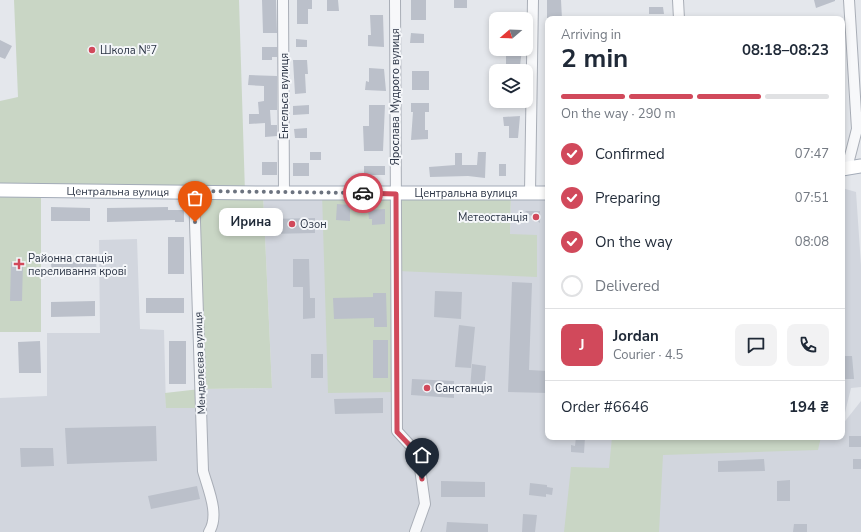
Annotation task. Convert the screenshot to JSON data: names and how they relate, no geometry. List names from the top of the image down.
{
  "streets": {
    "main road": ["Центральна вулиця"],
    "street": ["Енгельса вулиця", "Ярослава Мудрого вулиця", "Менделєєва вулиця"]
  },
  "crossings": [
    ["Енгельса вулиця", "Центральна вулиця"],
    ["Ярослава Мудрого вулиця", "Центральна вулиця"],
    ["Центральна вулиця", "Менделєєва вулиця"]
  ],
  "places": {
    "other": [
      "Школа №7",
      "Метеостанція",
      "Ирина",
      "Озон",
      "Санстанція"
    ],
    "health": ["Районна станція переливання крові"]
  },
  "north": "left",
  "page": {
    "heading": ["2 min", "Arriving in", "08:18–08:23"],
    "panel": [
      "Jordan",
      "Courier · 4.5",
      "Order #6646",
      "194 ₴"
    ],
    "bar": "On the way · 290 m",
    "list": [
      ["Confirmed", "07:47"],
      ["Preparing", "07:51"],
      ["On the way", "08:08"],
      "Delivered"
    ],
    "bubble": "Ирина",
    "round": "J"
  }
}
